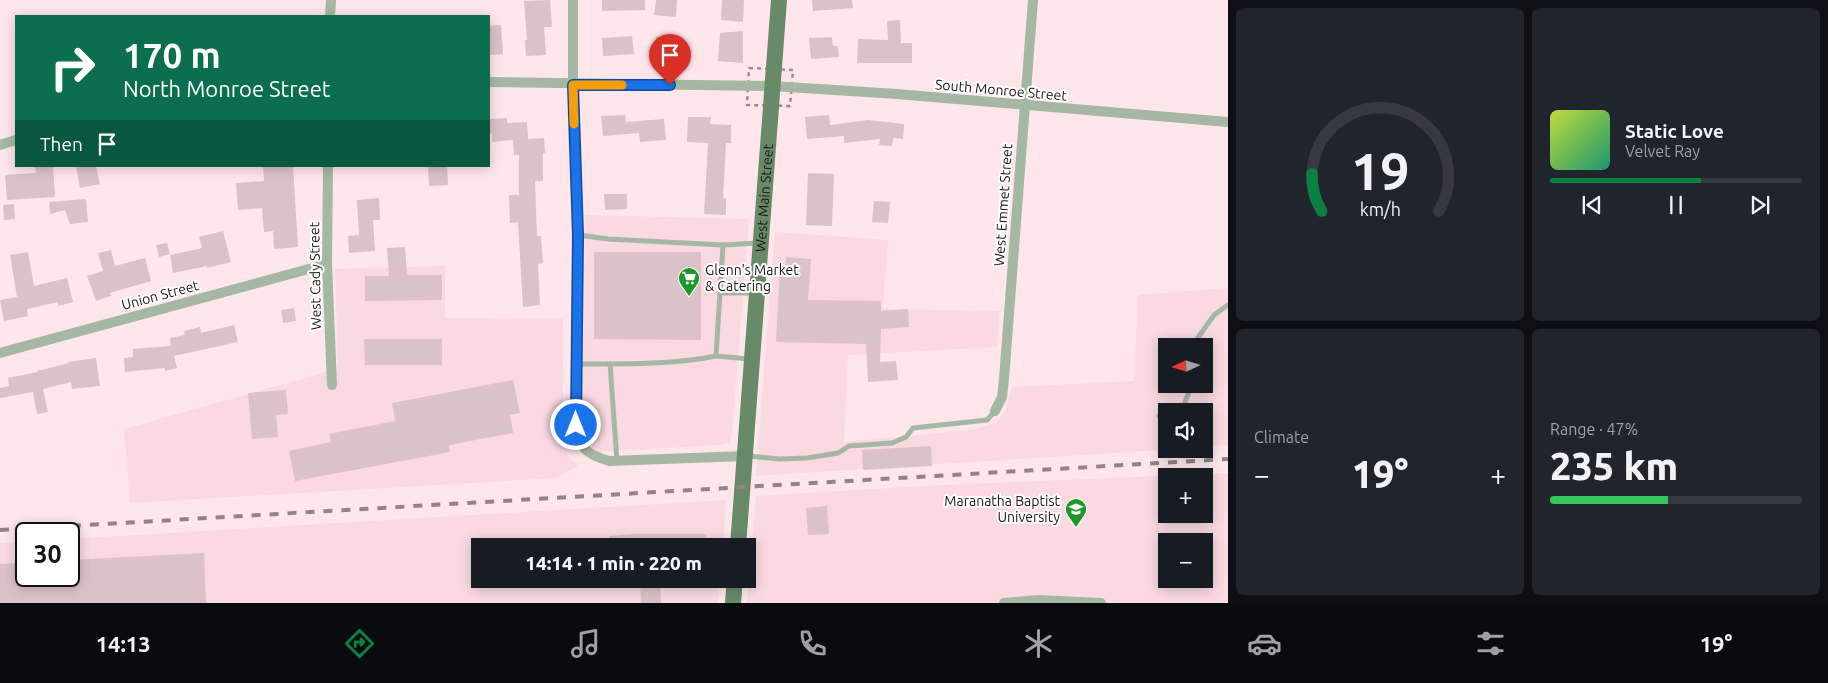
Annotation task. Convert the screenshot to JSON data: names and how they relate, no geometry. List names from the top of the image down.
{
  "streets": {
    "main road": ["West Main Street"],
    "street": [
      "South Monroe Street",
      "West Emmet Street",
      "West Cady Street",
      "Union Street"
    ]
  },
  "crossings": [
    ["South Monroe Street", "West Main Street"],
    ["South Monroe Street", "West Emmet Street"],
    ["West Cady Street", "Union Street"]
  ],
  "places": {
    "supermarket": ["Glenn's Market & Catering"],
    "school or university": ["Maranatha Baptist University"]
  },
  "north": "left",
  "page": {
    "turn": ["170 m", "North Monroe Street"],
    "song": ["Static Love", "Velvet Ray"],
    "then": "Then",
    "tile": [
      "Climate",
      ["Range · 47%", "235 km"]
    ],
    "map_buttons": ["+", "−"],
    "heat": ["−", "19°", "+"],
    "limit": "30",
    "trip": "14:14 · 1 min · 220 m",
    "tabs": ["14:13", "19°"],
    "gauge": ["19", "km/h"]
  }
}
